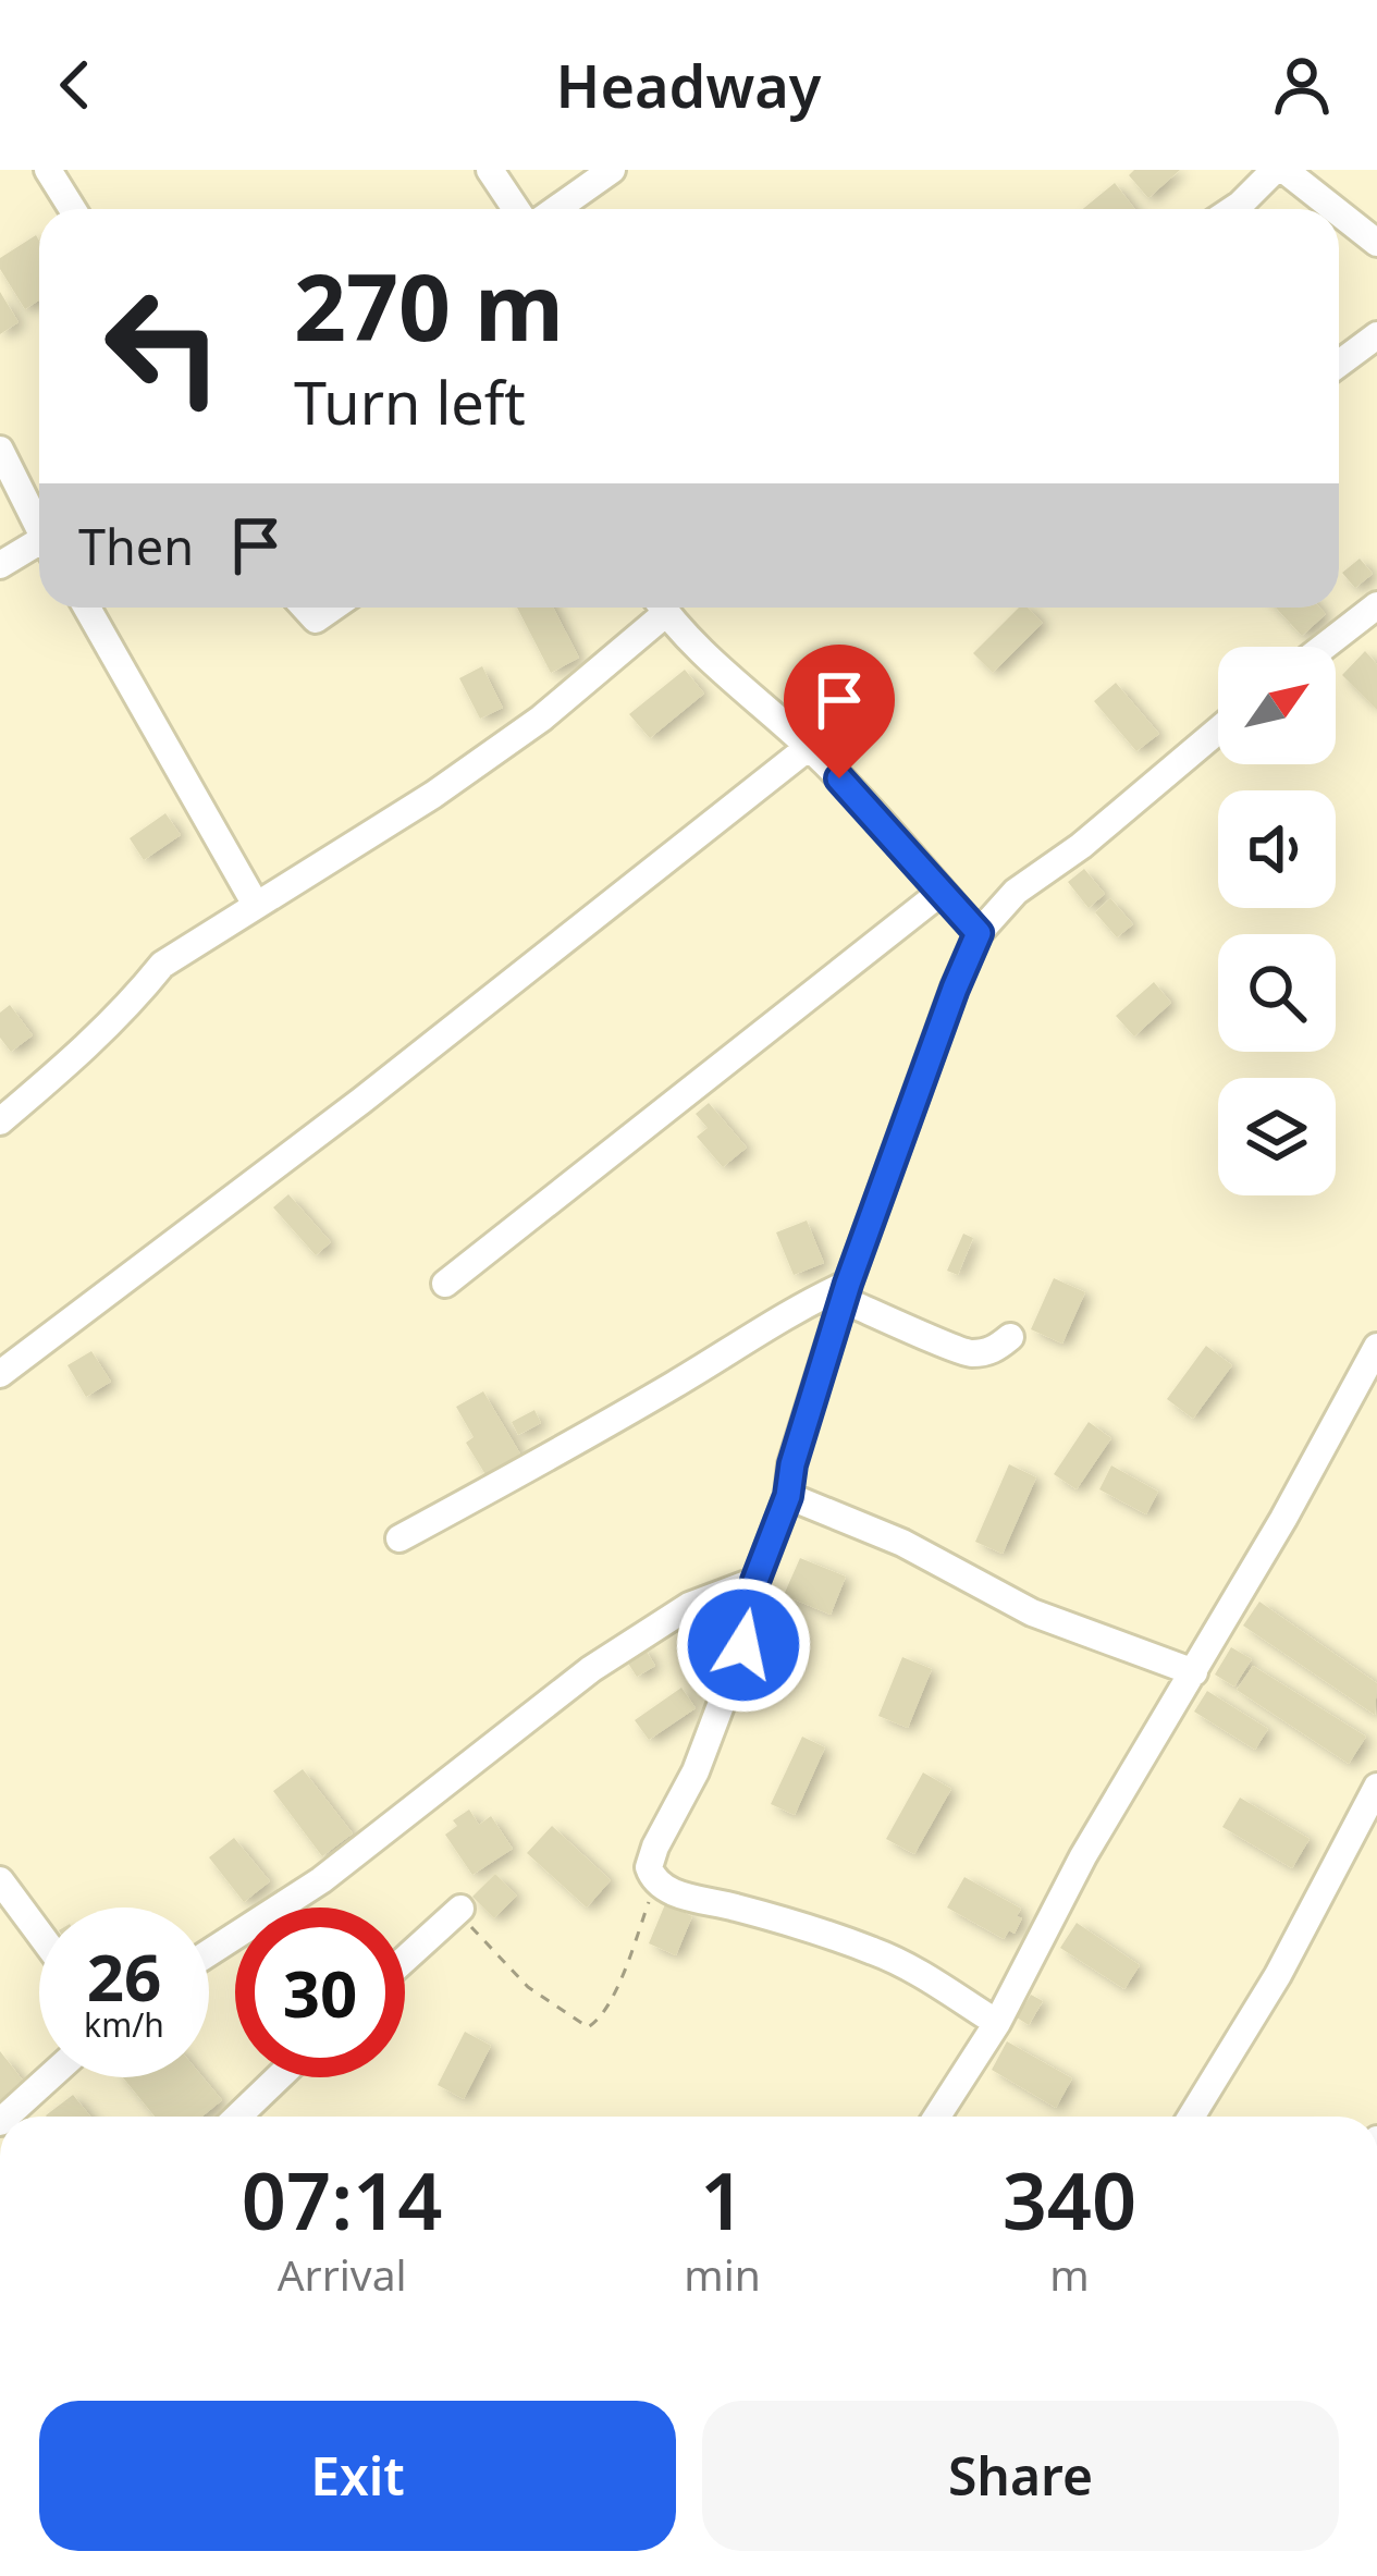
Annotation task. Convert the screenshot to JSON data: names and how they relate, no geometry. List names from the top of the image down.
{
  "north": "top right",
  "page": {
    "header": "Headway",
    "turn": ["270 m", "Turn left"],
    "then": "Then",
    "speed": "26 km/h",
    "limit": "30",
    "eta": [
      "07:14",
      "Arrival",
      "1",
      "min",
      "340",
      "m"
    ],
    "buttons": ["Exit", "Share"]
  }
}
